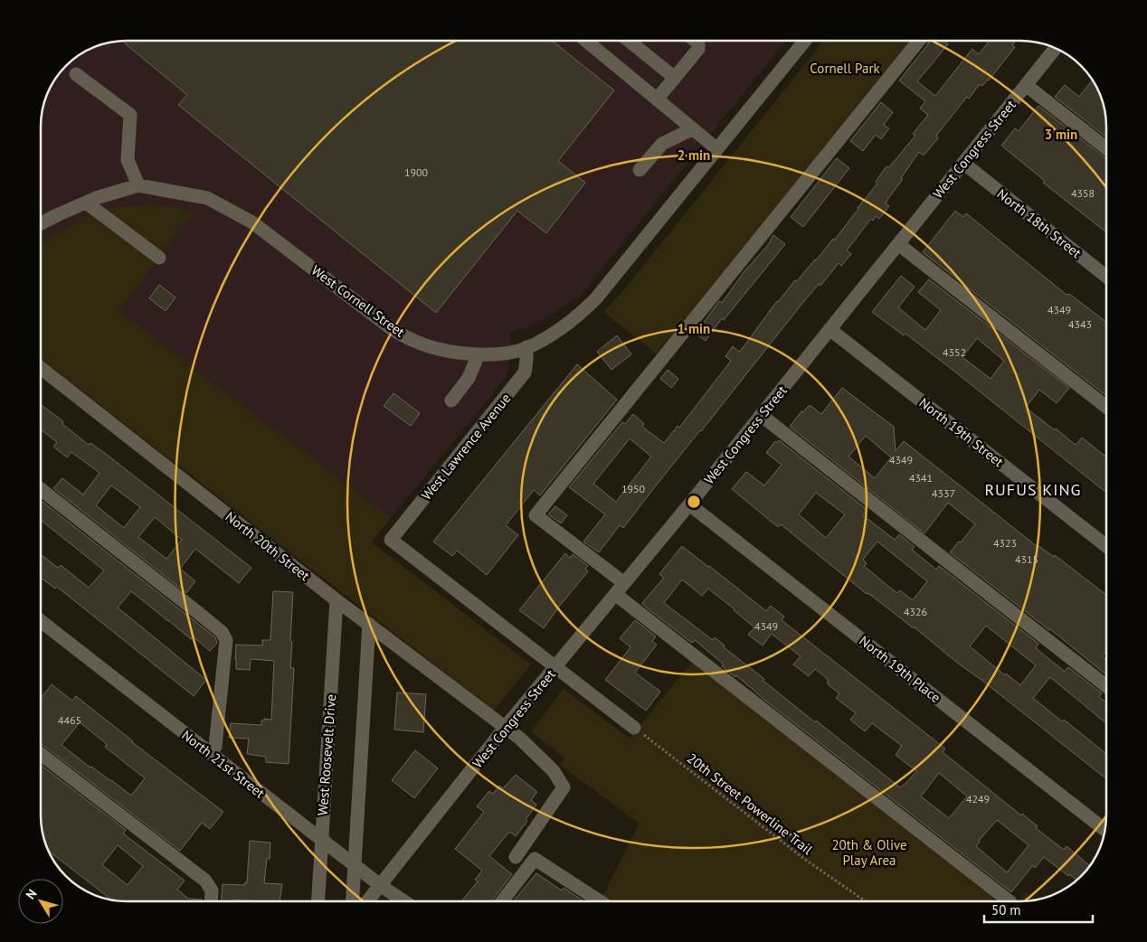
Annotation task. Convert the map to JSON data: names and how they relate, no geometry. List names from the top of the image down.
{
  "streets": {
    "street": [
      "West Congress Street",
      "North 18th Street",
      "West Cornell Street",
      "North 19th Street",
      "West Lawrence Avenue",
      "North 20th Street",
      "North 19th Place",
      "West Roosevelt Drive",
      "North 21st Street"
    ],
    "path": ["20th Street Powerline Trail"]
  },
  "crossings": [
    ["West Congress Street", "North 18th Street"],
    ["West Congress Street", "North 19th Street"],
    ["West Congress Street", "West Lawrence Avenue"],
    ["West Congress Street", "North 20th Street"],
    ["West Congress Street", "North 19th Place"],
    ["West Congress Street", "North 21st Street"],
    ["West Cornell Street", "West Lawrence Avenue"],
    ["North 20th Street", "West Roosevelt Drive"],
    ["West Roosevelt Drive", "North 21st Street"]
  ],
  "districts": ["RUFUS KING"],
  "parks": ["Cornell Park", "20th & Olive Play Area"],
  "house_numbers": [
    "1900",
    "4358",
    "4349",
    "4343",
    "4352",
    "4349",
    "4341",
    "1950",
    "4337",
    "4323",
    "4315",
    "4326",
    "4349",
    "4465",
    "4249"
  ],
  "scale_bar": "50 m",
  "north": "top left",
  "rings": ["3 min", "2 min", "1 min"]
}
